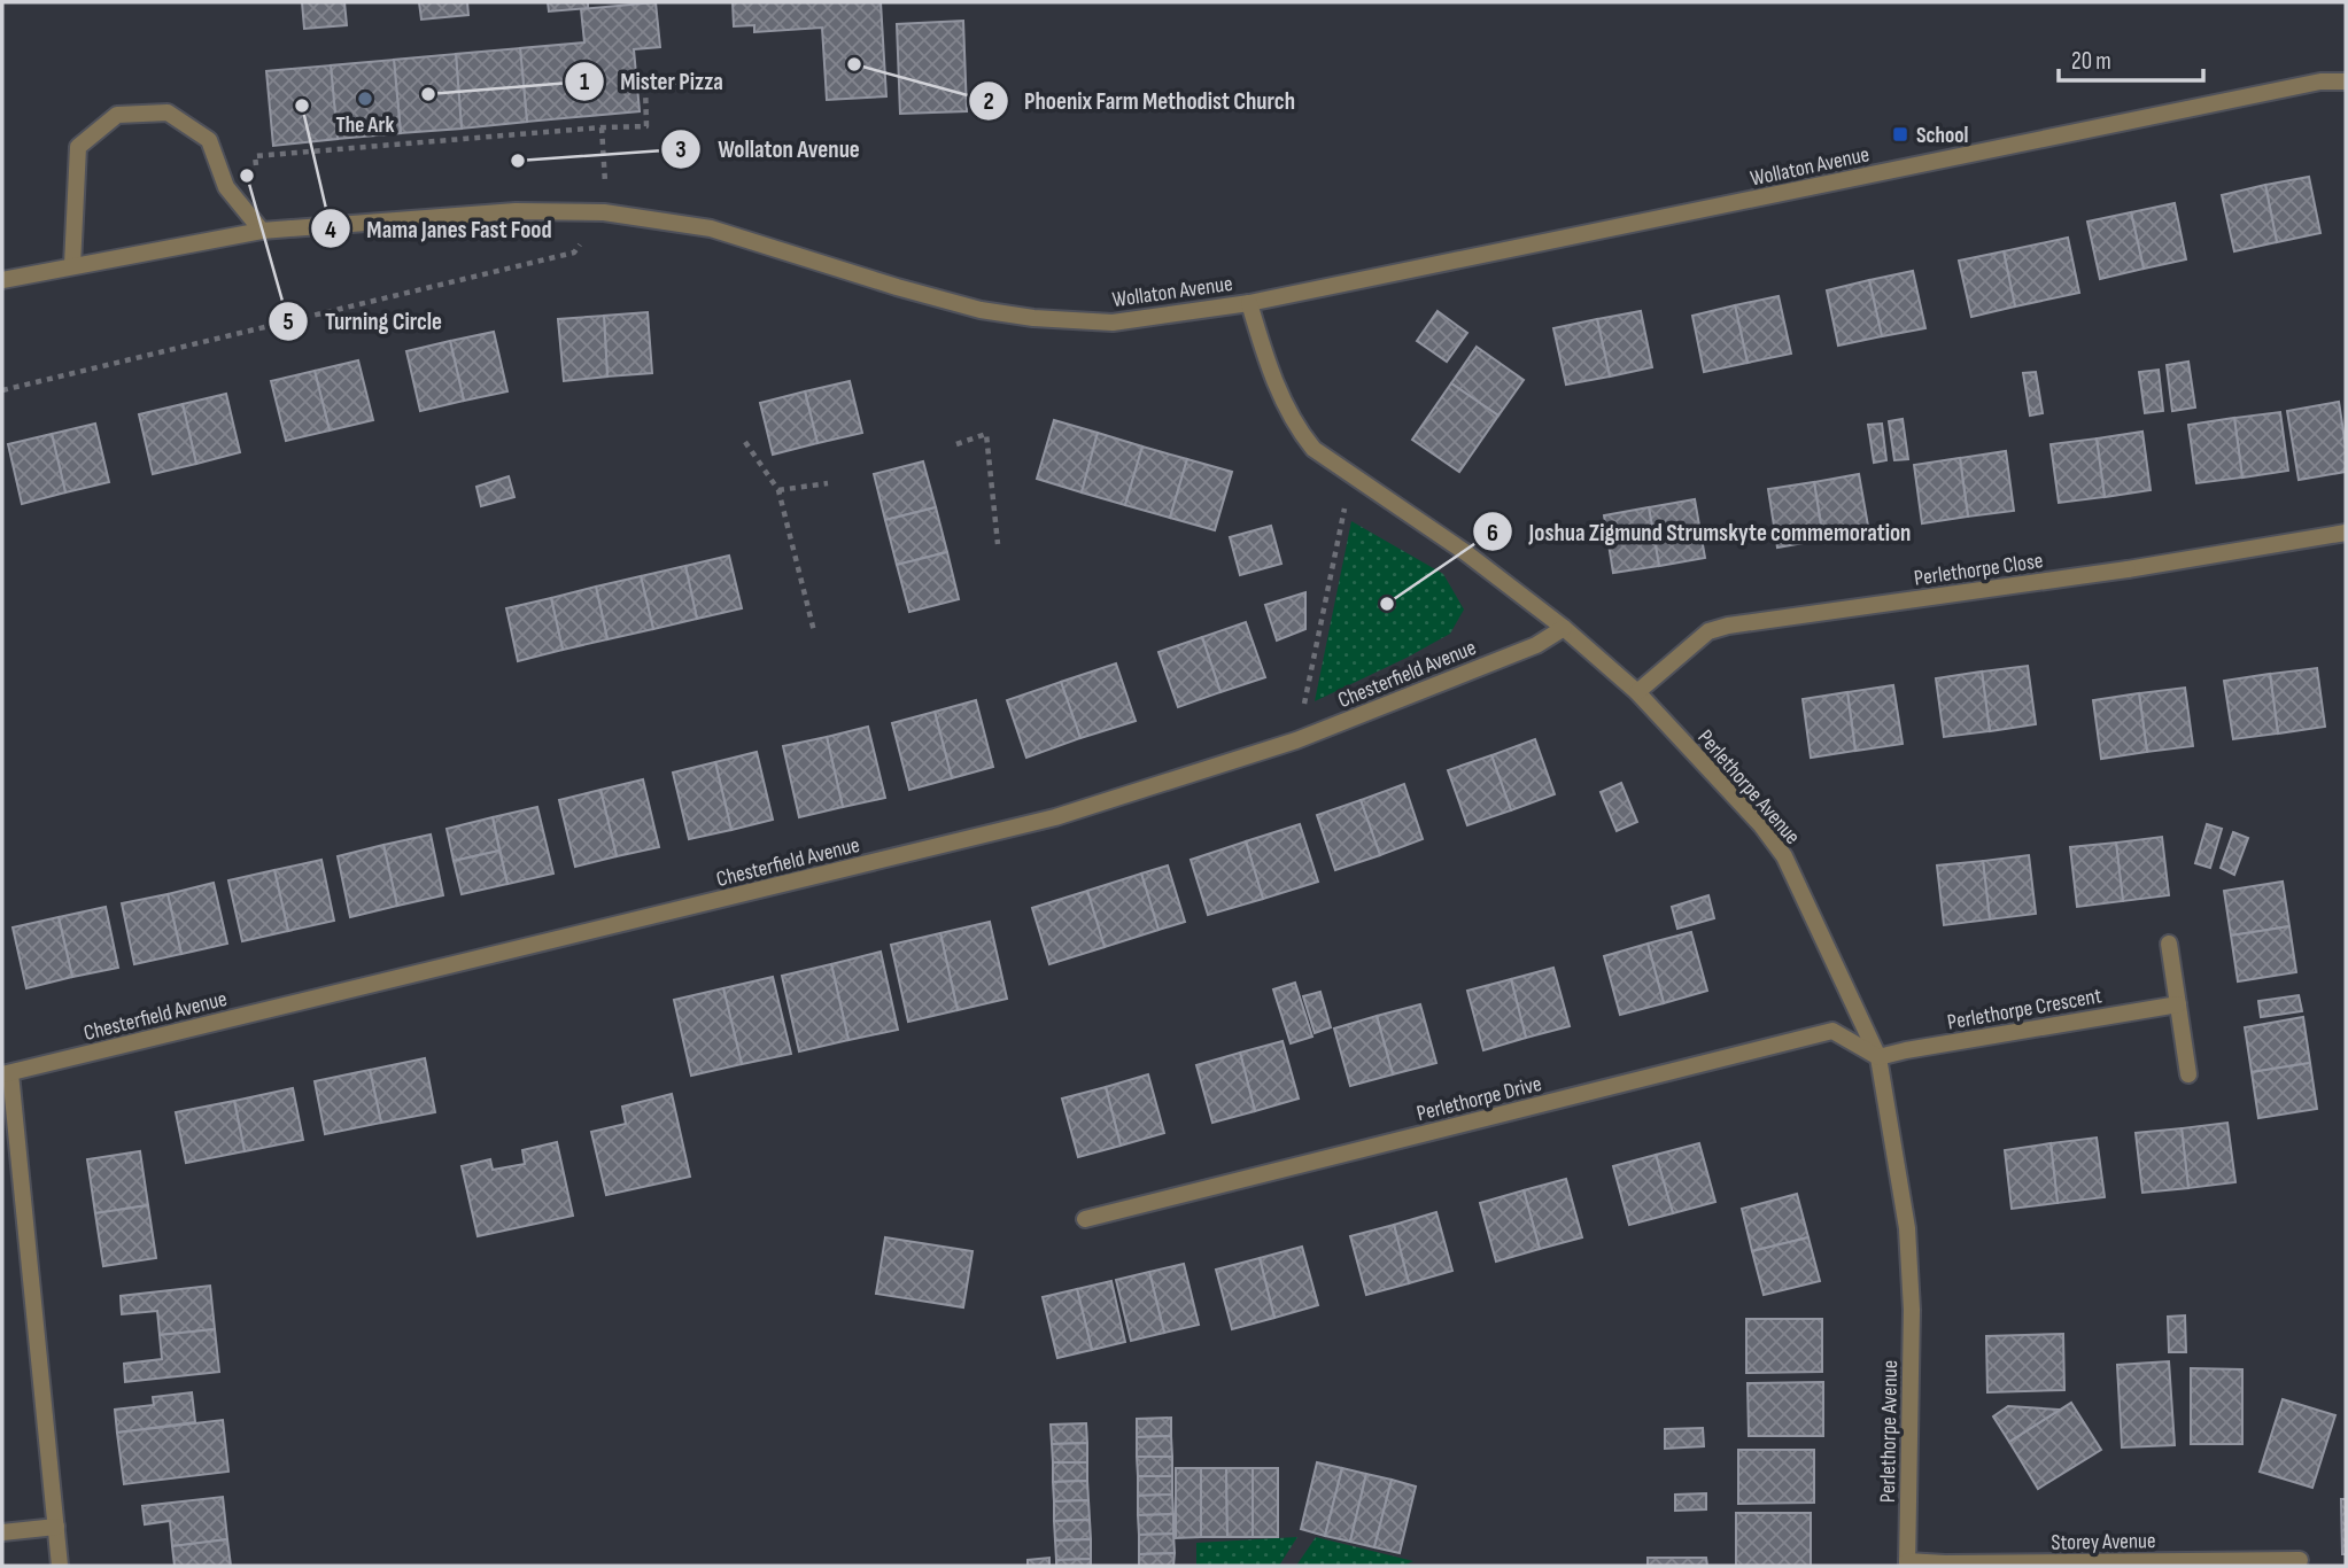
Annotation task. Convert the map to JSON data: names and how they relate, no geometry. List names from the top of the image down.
{
  "streets": {
    "street": [
      "Wollaton Avenue",
      "Perlethorpe Close",
      "Chesterfield Avenue",
      "Perlethorpe Avenue",
      "Perlethorpe Crescent",
      "Perlethorpe Drive",
      "Storey Avenue"
    ]
  },
  "crossings": [
    ["Wollaton Avenue", "Perlethorpe Avenue"],
    ["Perlethorpe Close", "Perlethorpe Avenue"],
    ["Chesterfield Avenue", "Perlethorpe Avenue"],
    ["Perlethorpe Avenue", "Perlethorpe Crescent"],
    ["Perlethorpe Avenue", "Perlethorpe Drive"],
    ["Perlethorpe Avenue", "Storey Avenue"],
    ["Perlethorpe Crescent", "Perlethorpe Drive"]
  ],
  "places": {
    "other": [
      "Phoenix Farm Methodist Church",
      "Mister Pizza",
      "The Ark",
      "Mama Janes Fast Food",
      "Wollaton Avenue",
      "Turning Circle",
      "Joshua Zigmund Strumskyte commemoration"
    ],
    "transit": ["School"]
  },
  "scale_bar": "20 m"
}
